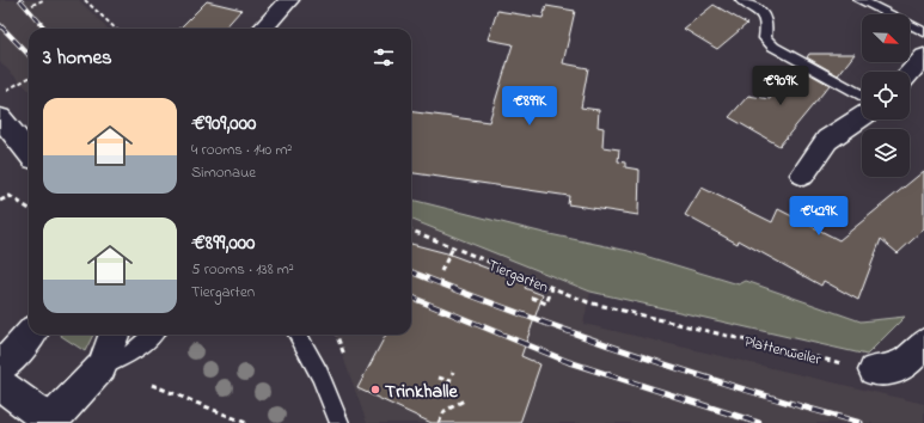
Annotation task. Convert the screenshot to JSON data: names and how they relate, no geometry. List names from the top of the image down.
{
  "streets": {
    "path": ["Tiergarten", "Plattenweiler"]
  },
  "crossings": [
    ["Tiergarten", "Plattenweiler"]
  ],
  "places": ["Trinkhalle"],
  "north": "bottom right",
  "page": {
    "heading": "3 homes",
    "price": ["€909K", "€899K", "€429K"],
    "list": [
      {
        "name": "€909,000",
        "note": "4 rooms · 140 m² · Simonaue"
      },
      {
        "name": "€899,000",
        "note": "5 rooms · 138 m² · Tiergarten"
      }
    ]
  }
}
